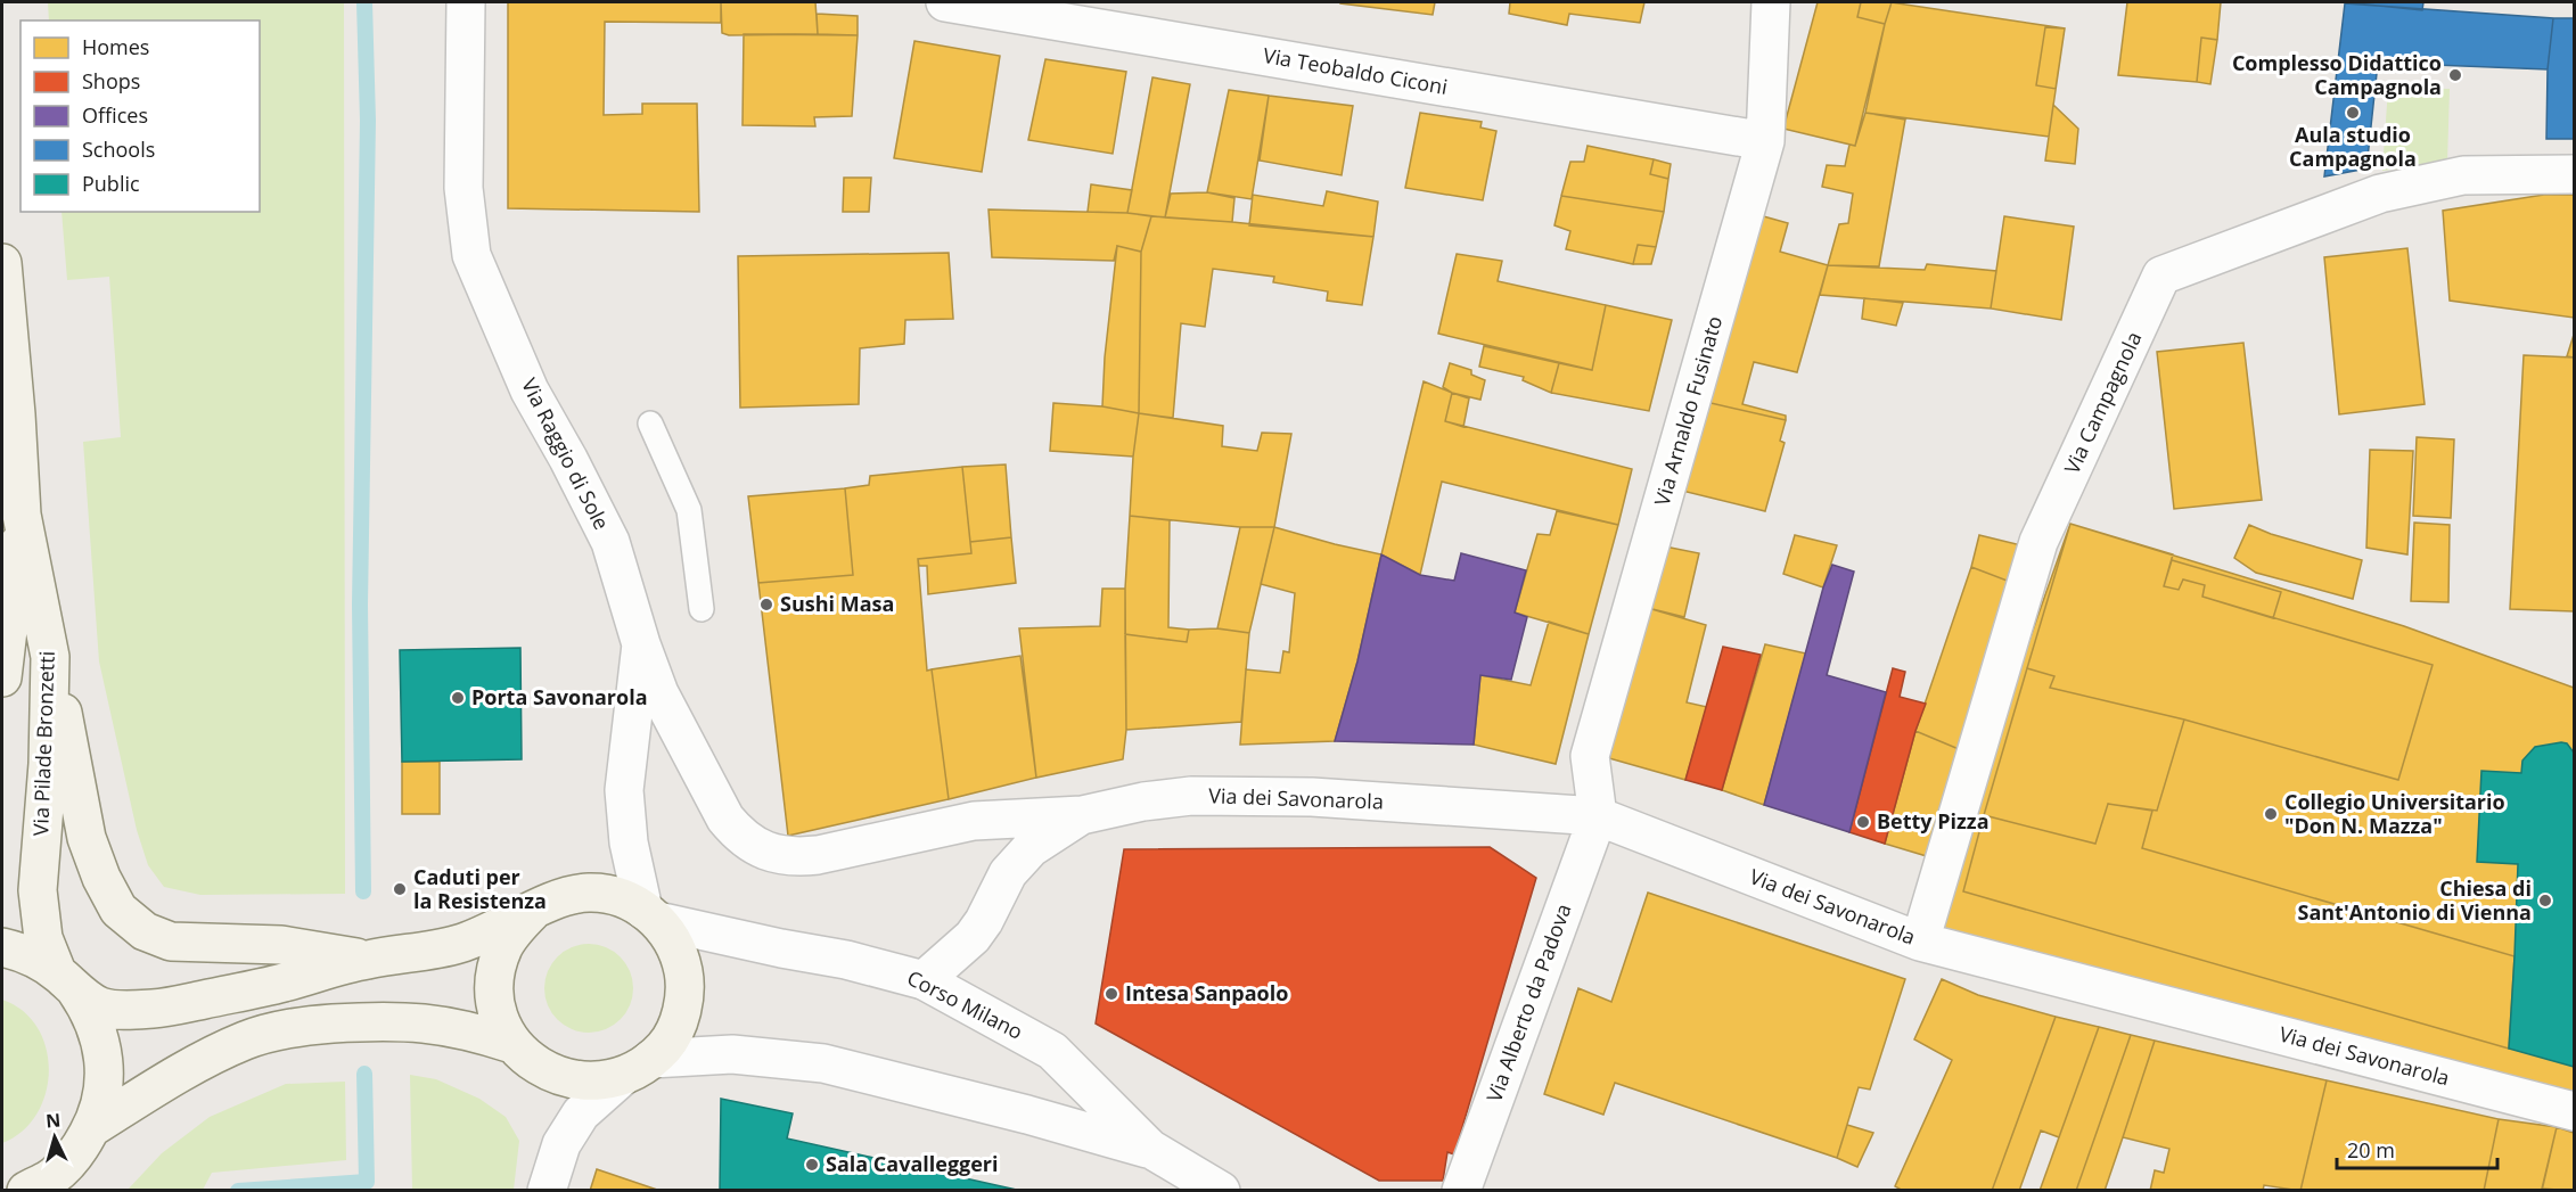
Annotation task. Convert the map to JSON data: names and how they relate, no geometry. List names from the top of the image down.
{
  "streets": {
    "main road": ["Via Pilade Bronzetti"],
    "street": [
      "Via Teobaldo Ciconi",
      "Via Campagnola",
      "Via Arnaldo Fusinato",
      "Via Raggio di Sole",
      "Via dei Savonarola",
      "Via Alberto da Padova",
      "Corso Milano"
    ]
  },
  "crossings": [
    ["Via Teobaldo Ciconi", "Via Arnaldo Fusinato"],
    ["Via Campagnola", "Via dei Savonarola"],
    ["Via Arnaldo Fusinato", "Via dei Savonarola"],
    ["Via Arnaldo Fusinato", "Via Alberto da Padova"],
    ["Via Raggio di Sole", "Via dei Savonarola"],
    ["Via Raggio di Sole", "Corso Milano"],
    ["Via dei Savonarola", "Via Alberto da Padova"],
    ["Via dei Savonarola", "Corso Milano"]
  ],
  "places": [
    "Complesso Didattico Campagnola",
    "Aula studio Campagnola",
    "Sushi Masa",
    "Porta Savonarola",
    "Collegio Universitario \"Don N. Mazza\"",
    "Betty Pizza",
    "Caduti per la Resistenza",
    "Chiesa di Sant'Antonio di Vienna",
    "Intesa Sanpaolo",
    "Sala Cavalleggeri"
  ],
  "legend": [
    "Homes",
    "Shops",
    "Offices",
    "Schools",
    "Public"
  ],
  "scale_bar": "20 m",
  "north": "top"
}
